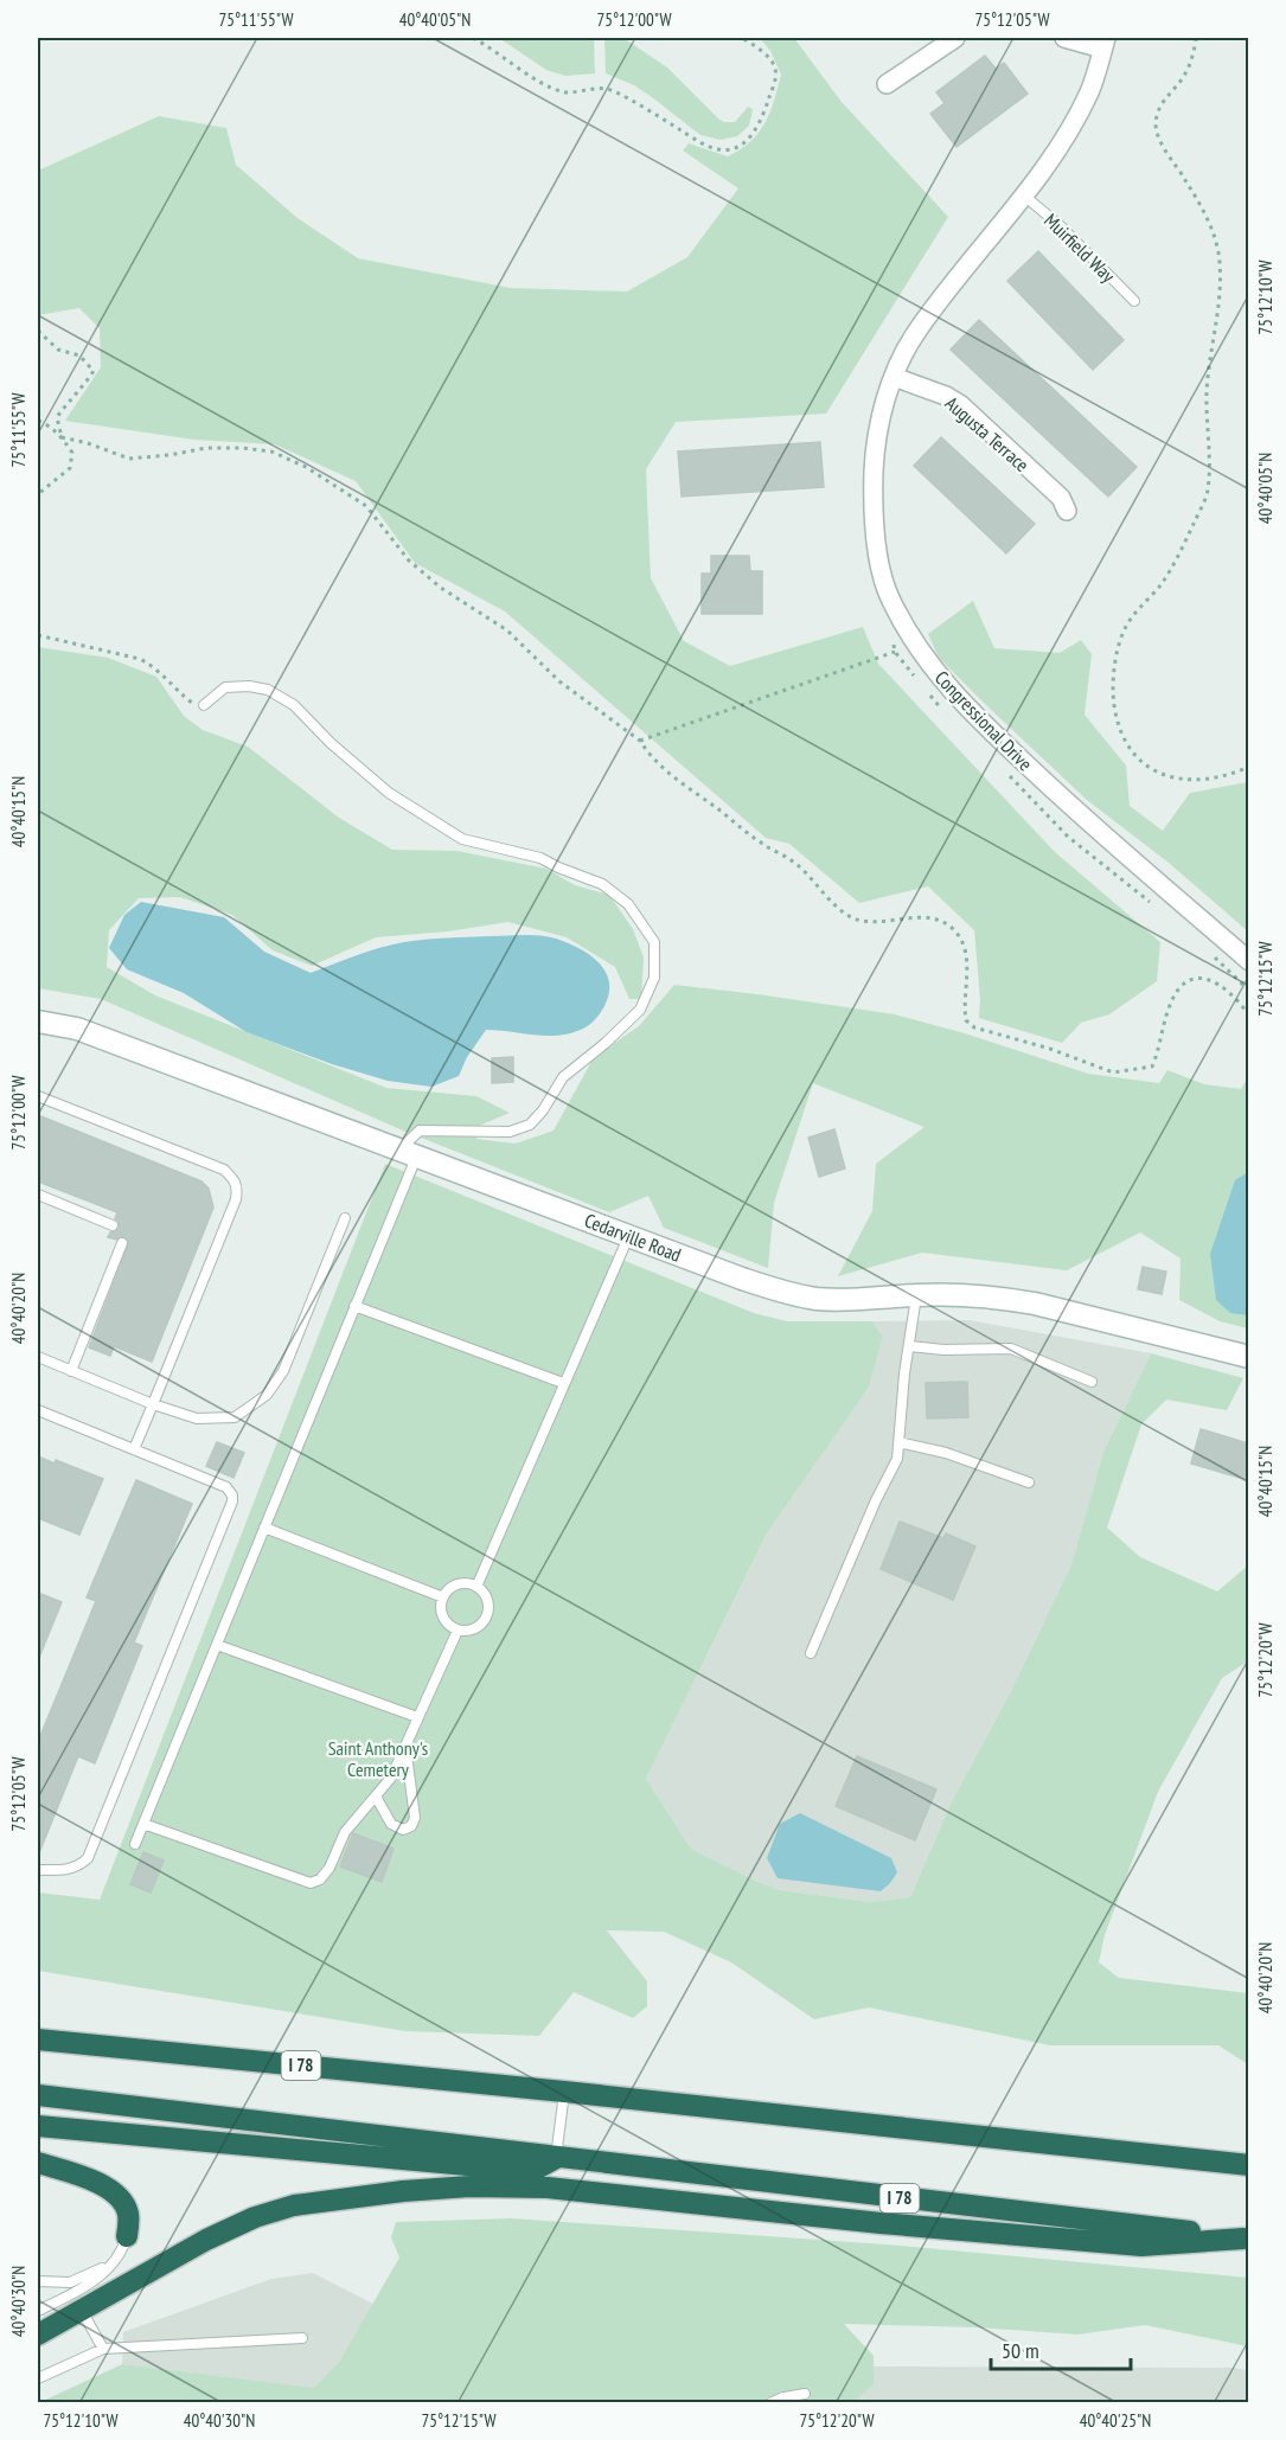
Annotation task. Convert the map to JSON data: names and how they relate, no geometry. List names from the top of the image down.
{
  "streets": {
    "highway": ["I 78"],
    "main road": ["Cedarville Road"],
    "street": ["Augusta Terrace", "Congressional Drive"],
    "lane": ["Muirfield Way"]
  },
  "crossings": [
    ["Muirfield Way", "Congressional Drive"],
    ["Augusta Terrace", "Congressional Drive"]
  ],
  "parks": ["Saint Anthony's Cemetery"],
  "scale_bar": "50 m",
  "coordinates": [
    "75°11'55\"W",
    "40°40'05\"N",
    "75°12'00\"W",
    "75°12'05\"W",
    "75°12'10\"W",
    "40°40'15\"N",
    "75°12'15\"W",
    "40°40'20\"N",
    "75°12'20\"W",
    "40°40'30\"N",
    "40°40'25\"N"
  ]
}
